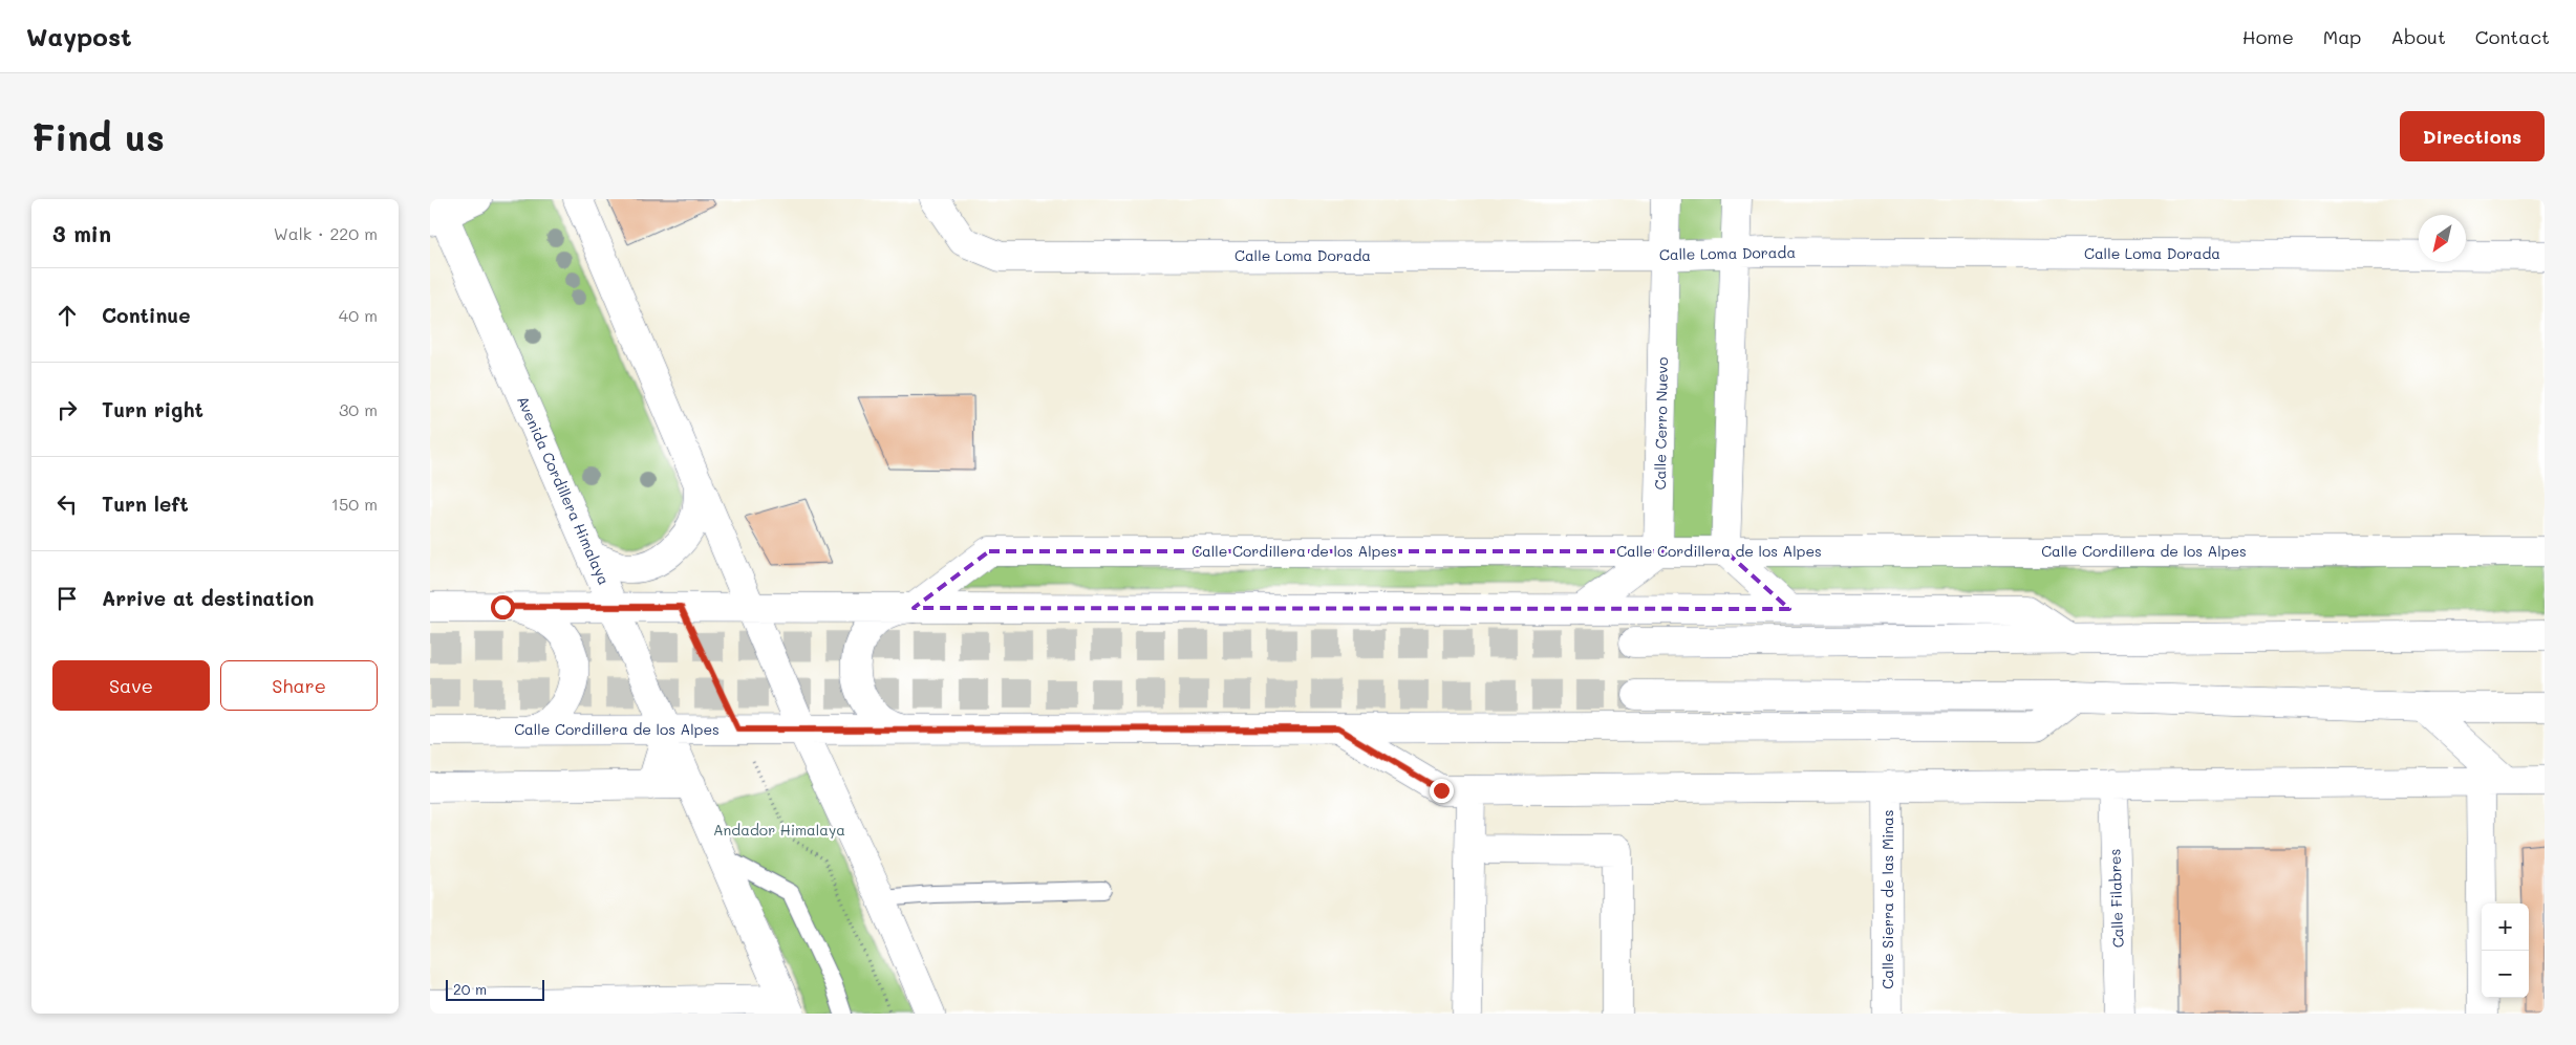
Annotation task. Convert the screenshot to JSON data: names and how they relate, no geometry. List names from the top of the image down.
{
  "streets": {
    "main road": [
      "Calle Loma Dorada",
      "Calle Cerro Nuevo",
      "Avenida Cordillera Himalaya",
      "Calle Cordillera de los Alpes",
      "Calle Filabres",
      "Calle Sierra de las Minas"
    ]
  },
  "crossings": [
    ["Calle Loma Dorada", "Calle Cerro Nuevo"],
    ["Calle Cerro Nuevo", "Calle Cordillera de los Alpes"],
    ["Avenida Cordillera Himalaya", "Calle Cordillera de los Alpes"]
  ],
  "parks": ["Andador Himalaya"],
  "scale_bar": "20 m",
  "north": "bottom left",
  "page": {
    "header": "Waypost",
    "nav": [
      "Home",
      "Map",
      "About",
      "Contact"
    ],
    "buttons": [
      "Directions",
      ["Save", "Share"]
    ],
    "title": "Find us",
    "heading": ["3 min", "Walk · 220 m"],
    "list": [
      ["Continue", "40 m"],
      ["Turn right", "30 m"],
      ["Turn left", "150 m"],
      "Arrive at destination"
    ],
    "map_buttons": ["+", "−"],
    "scale": "20 m"
  }
}
